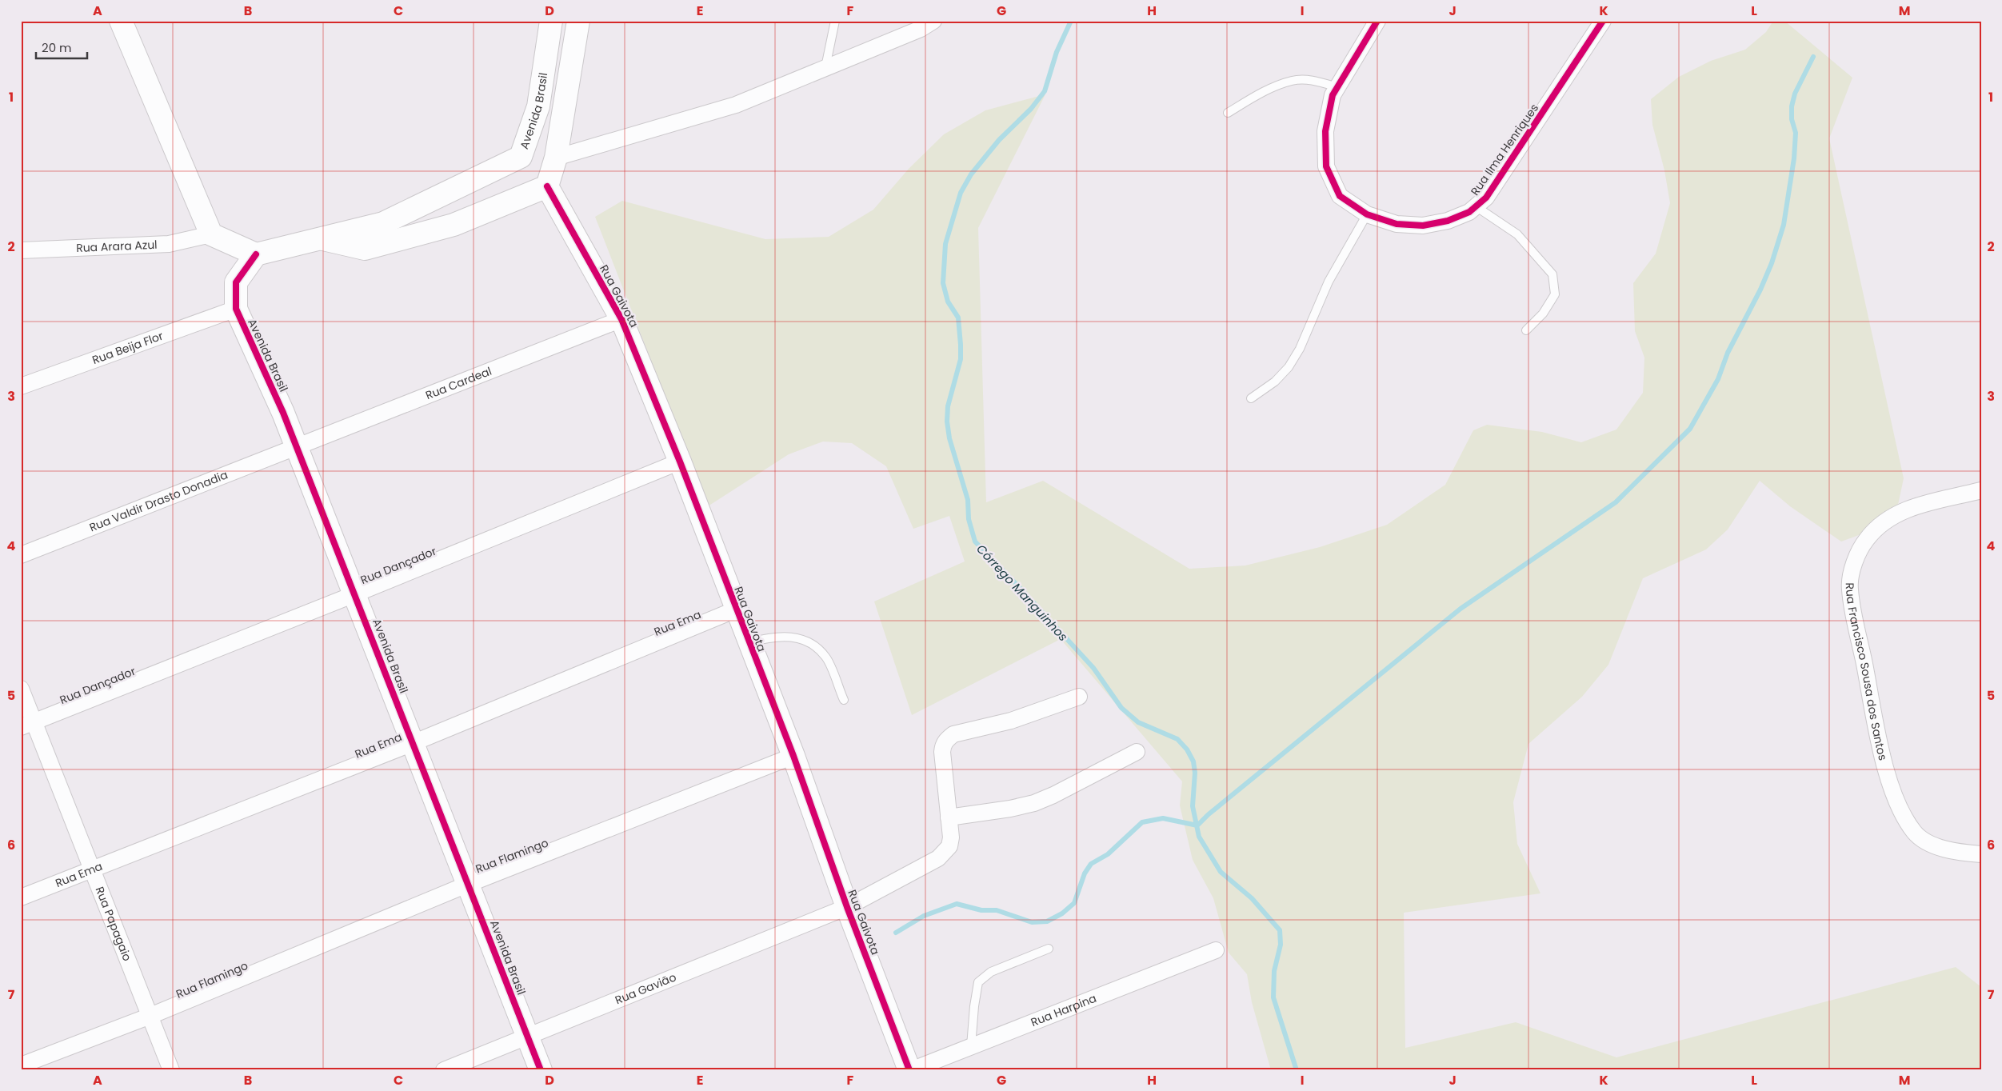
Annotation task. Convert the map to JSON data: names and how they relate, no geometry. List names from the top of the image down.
{
  "streets": {
    "street": [
      "Avenida Brasil",
      "Rua Ilma Henriques",
      "Rua Arara Azul",
      "Rua Gaivota",
      "Rua Beija Flor",
      "Rua Cardeal",
      "Rua Valdir Drasto Donadia",
      "Rua Dançador",
      "Rua Ema",
      "Rua Francisco Sousa dos Santos",
      "Rua Flamingo",
      "Rua Papagaio",
      "Rua Gavião",
      "Rua Harpina"
    ]
  },
  "crossings": [
    ["Avenida Brasil", "Rua Beija Flor"],
    ["Avenida Brasil", "Rua Cardeal"],
    ["Avenida Brasil", "Rua Valdir Drasto Donadia"],
    ["Avenida Brasil", "Rua Dançador"],
    ["Avenida Brasil", "Rua Ema"],
    ["Avenida Brasil", "Rua Flamingo"],
    ["Avenida Brasil", "Rua Gavião"],
    ["Rua Gaivota", "Rua Cardeal"],
    ["Rua Gaivota", "Rua Dançador"],
    ["Rua Gaivota", "Rua Ema"],
    ["Rua Gaivota", "Rua Flamingo"],
    ["Rua Gaivota", "Rua Gavião"],
    ["Rua Gaivota", "Rua Harpina"],
    ["Rua Cardeal", "Rua Valdir Drasto Donadia"],
    ["Rua Dançador", "Rua Papagaio"],
    ["Rua Ema", "Rua Papagaio"],
    ["Rua Flamingo", "Rua Papagaio"]
  ],
  "water": ["Córrego Manguinhos"],
  "scale_bar": "20 m",
  "grid": {
    "columns": [
      "A",
      "B",
      "C",
      "D",
      "E",
      "F",
      "G",
      "H",
      "I",
      "J",
      "K",
      "L",
      "M"
    ],
    "rows": [
      "1",
      "2",
      "3",
      "4",
      "5",
      "6",
      "7"
    ]
  }
}
